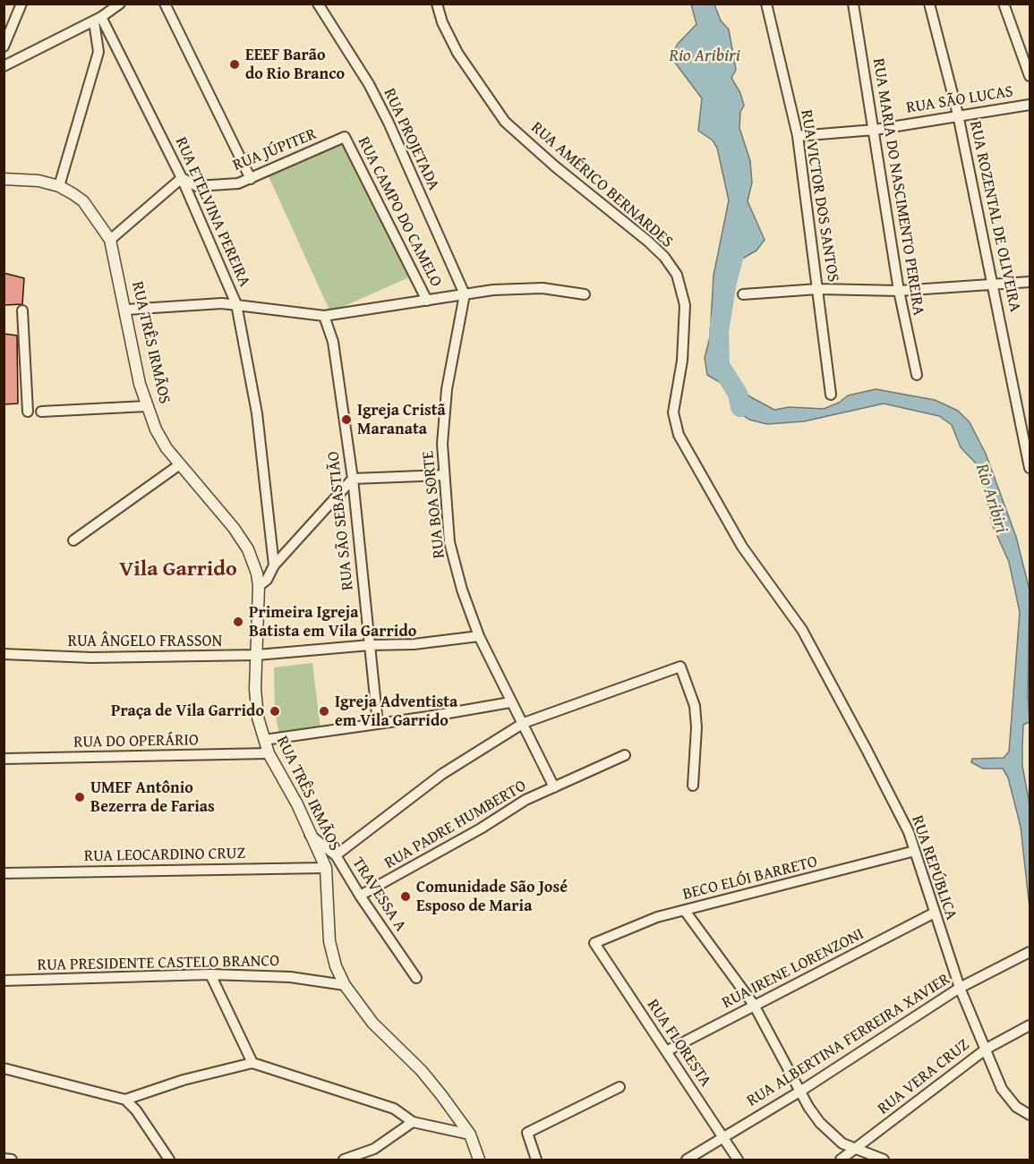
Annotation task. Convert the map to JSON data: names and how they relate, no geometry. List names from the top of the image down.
{
  "streets": {
    "street": [
      "RUA SÃO LUCAS",
      "RUA PROJETADA",
      "RUA JÚPITER",
      "RUA AMÉRICO BERNARDES",
      "RUA MARIA DO NASCIMENTO PEREIRA",
      "RUA VICTOR DOS SANTOS",
      "RUA ETELVINA PEREIRA",
      "RUA CAMPO DO CAMELO",
      "RUA ROZENTAL DE OLIVEIRA",
      "RUA TRÊS IRMÃOS",
      "RUA BOA SORTE",
      "RUA SÃO SEBASTIÃO",
      "RUA ÂNGELO FRASSON",
      "RUA DO OPERÁRIO",
      "RUA PADRE HUMBERTO",
      "RUA LEOCARDINO CRUZ",
      "RUA REPÚBLICA",
      "BECO ELÓI BARRETO",
      "TRAVESSA A",
      "RUA PRESIDENTE CASTELO BRANCO",
      "RUA IRENE LORENZONI",
      "RUA ALBERTINA FERREIRA XAVIER",
      "RUA FLORESTA",
      "RUA VERA CRUZ"
    ]
  },
  "crossings": [
    ["RUA SÃO LUCAS", "RUA MARIA DO NASCIMENTO PEREIRA"],
    ["RUA SÃO LUCAS", "RUA VICTOR DOS SANTOS"],
    ["RUA SÃO LUCAS", "RUA ROZENTAL DE OLIVEIRA"],
    ["RUA PROJETADA", "RUA BOA SORTE"],
    ["RUA JÚPITER", "RUA ETELVINA PEREIRA"],
    ["RUA JÚPITER", "RUA CAMPO DO CAMELO"],
    ["RUA AMÉRICO BERNARDES", "RUA REPÚBLICA"],
    ["RUA TRÊS IRMÃOS", "RUA ÂNGELO FRASSON"],
    ["RUA TRÊS IRMÃOS", "RUA DO OPERÁRIO"],
    ["RUA TRÊS IRMÃOS", "RUA LEOCARDINO CRUZ"],
    ["RUA TRÊS IRMÃOS", "TRAVESSA A"],
    ["RUA TRÊS IRMÃOS", "RUA PRESIDENTE CASTELO BRANCO"],
    ["RUA BOA SORTE", "RUA ÂNGELO FRASSON"],
    ["RUA BOA SORTE", "RUA PADRE HUMBERTO"],
    ["RUA SÃO SEBASTIÃO", "RUA ÂNGELO FRASSON"],
    ["RUA PADRE HUMBERTO", "TRAVESSA A"],
    ["RUA REPÚBLICA", "BECO ELÓI BARRETO"],
    ["RUA REPÚBLICA", "RUA IRENE LORENZONI"],
    ["RUA REPÚBLICA", "RUA ALBERTINA FERREIRA XAVIER"],
    ["RUA REPÚBLICA", "RUA VERA CRUZ"],
    ["BECO ELÓI BARRETO", "RUA FLORESTA"],
    ["RUA IRENE LORENZONI", "RUA FLORESTA"],
    ["RUA ALBERTINA FERREIRA XAVIER", "RUA FLORESTA"]
  ],
  "districts": ["Vila Garrido"],
  "water": ["Rio Aribiri"],
  "places": [
    "EEEF Barão do Rio Branco",
    "Igreja Cristã Maranata",
    "Primeira Igreja Batista em Vila Garrido",
    "Praça de Vila Garrido",
    "Igreja Adventista em Vila Garrido",
    "UMEF Antônio Bezerra de Farias",
    "Comunidade São José Esposo de Maria"
  ]
}
